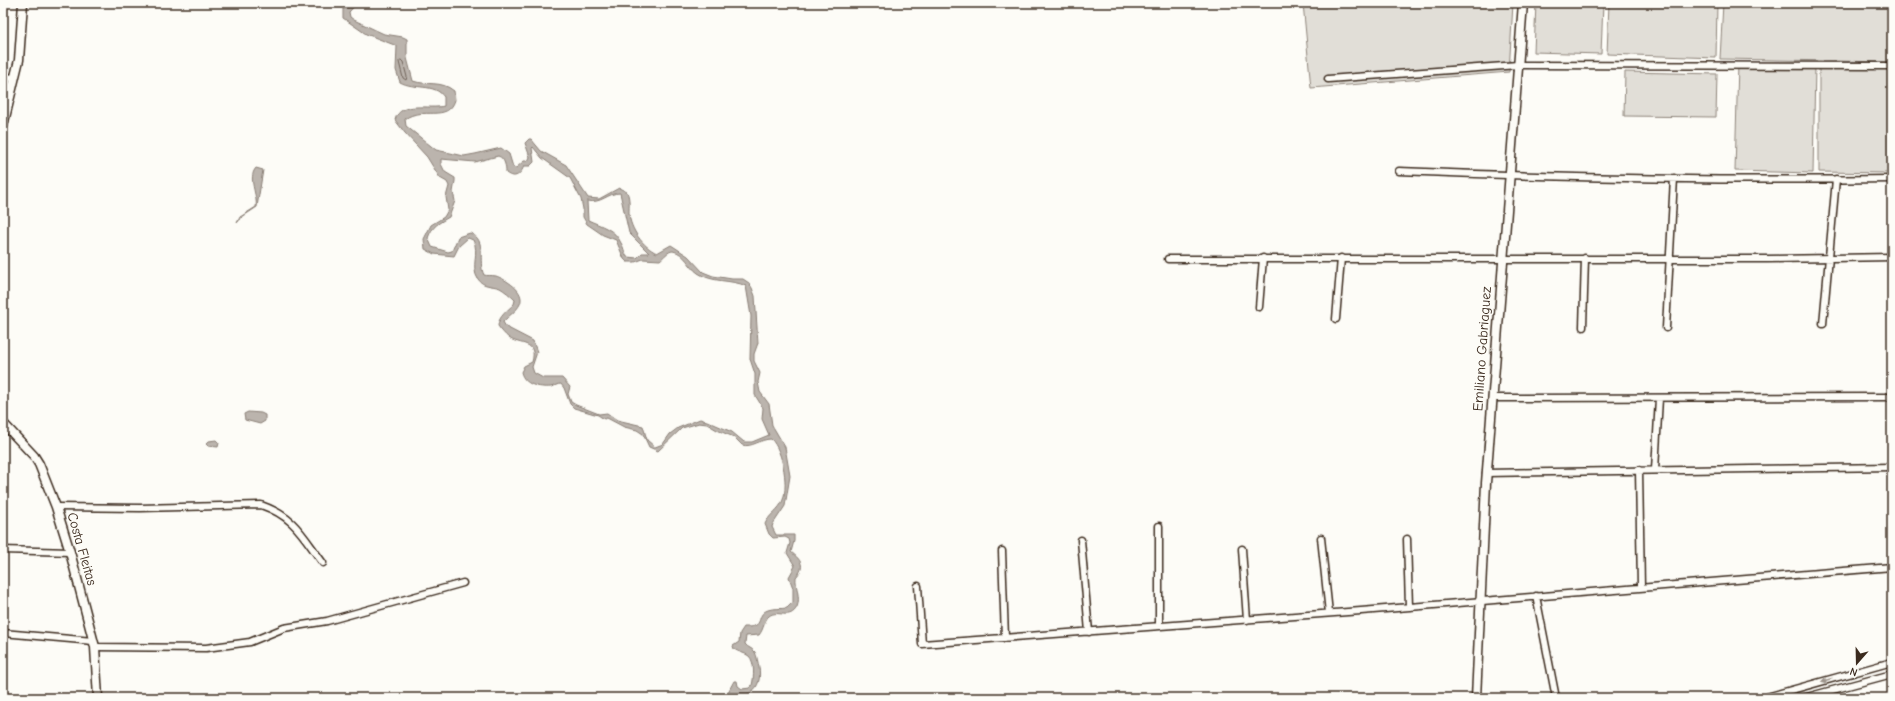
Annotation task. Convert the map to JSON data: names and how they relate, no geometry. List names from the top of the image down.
{
  "streets": {
    "main road": ["Emiliano Gabriaguez", "Costa Fleitas"]
  },
  "north": "bottom"
}
